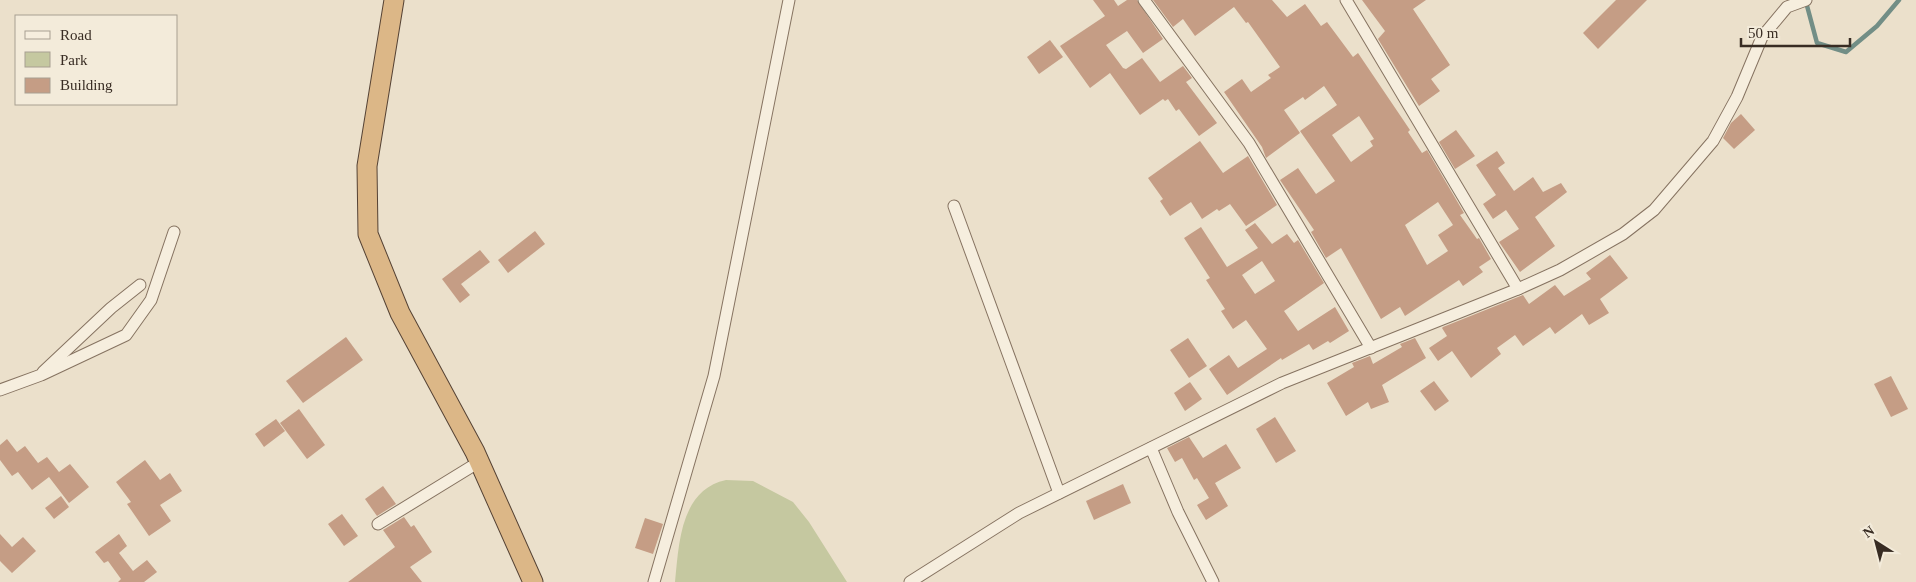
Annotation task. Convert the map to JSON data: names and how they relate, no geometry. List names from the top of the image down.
{
  "legend": ["Road", "Park", "Building"],
  "scale_bar": "50 m",
  "north": "top left"
}
